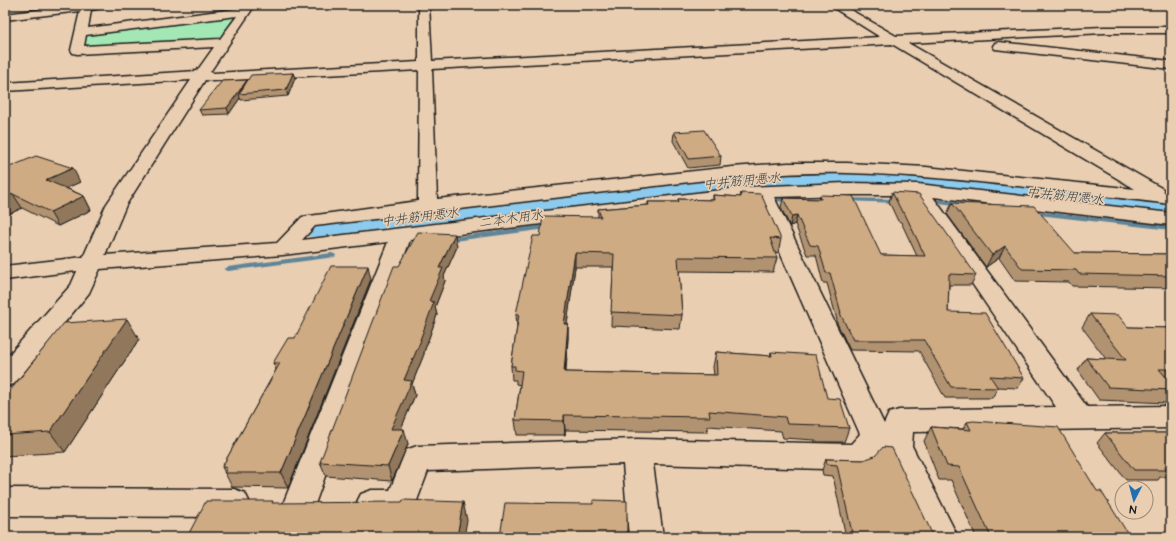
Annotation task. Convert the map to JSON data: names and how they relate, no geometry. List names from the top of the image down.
{
  "water": ["中井筋用悪水", "二本木用水"],
  "north": "bottom"
}
